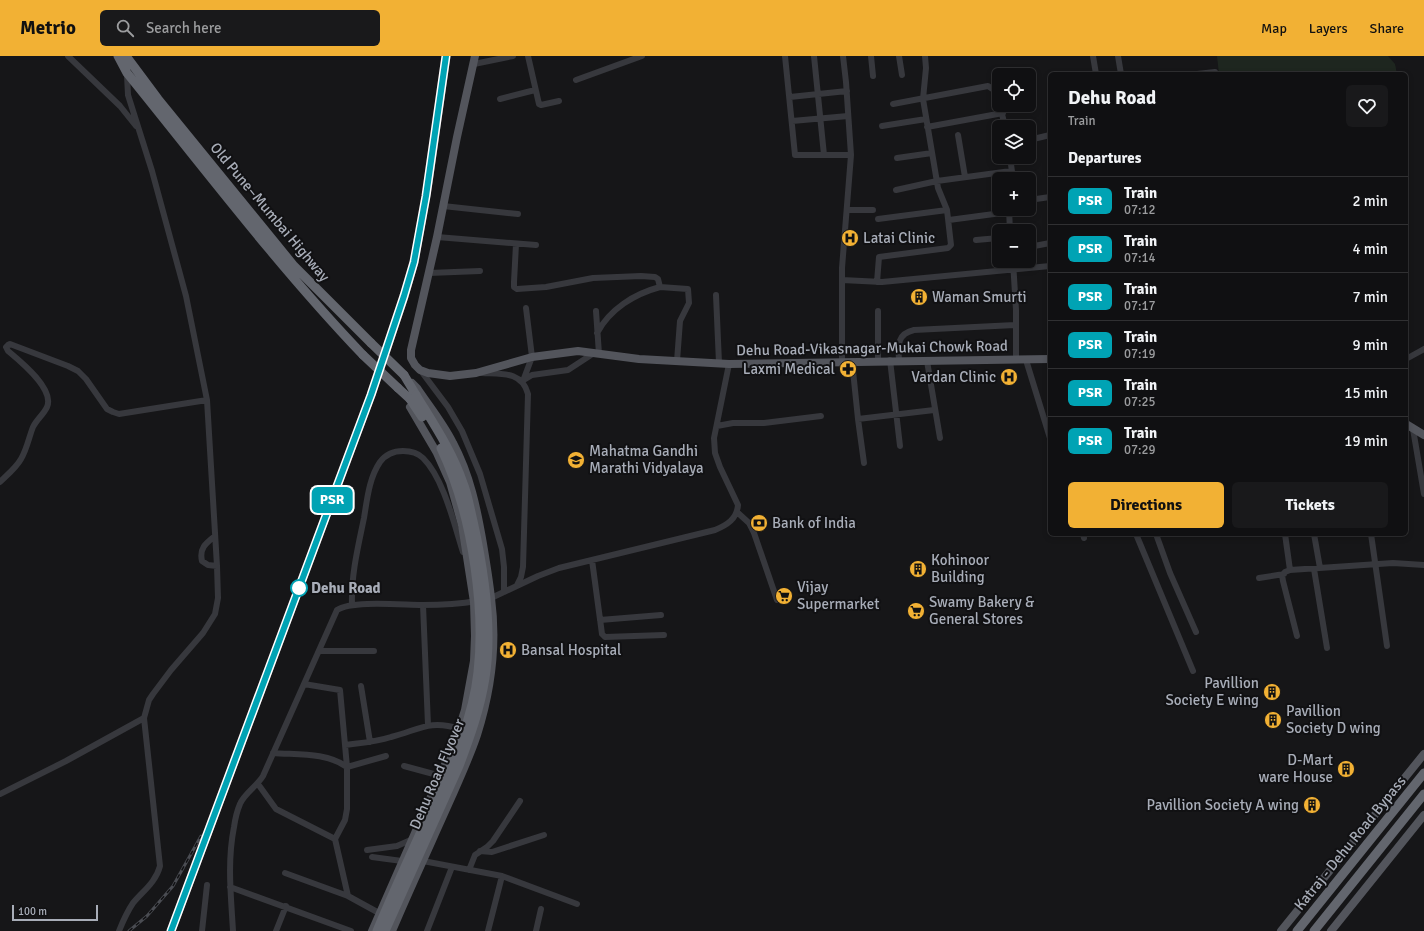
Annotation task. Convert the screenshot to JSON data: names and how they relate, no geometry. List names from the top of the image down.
{
  "streets": {
    "highway": ["Old Pune–Mumbai Highway", "Dehu Road Flyover", "Katraj - Dehu Road Bypass"],
    "main road": ["Dehu Road-Vikasnagar-Mukai Chowk Road"]
  },
  "crossings": [
    ["Old Pune–Mumbai Highway", "Dehu Road Flyover"]
  ],
  "places": {
    "hospital": ["Latai Clinic", "Vardan Clinic", "Bansal Hospital"],
    "building": [
      "Waman Smurti",
      "Kohinoor Building",
      "Pavillion Society E wing",
      "Pavillion Society D wing",
      "D-Mart ware House",
      "Pavillion Society A wing"
    ],
    "pharmacy": ["Laxmi Medical"],
    "school or university": ["Mahatma Gandhi Marathi Vidyalaya"],
    "bank": ["Bank of India"],
    "other": ["Dehu Road"],
    "supermarket": ["Vijay Supermarket", "Swamy Bakery & General Stores"]
  },
  "scale_bar": "100 m",
  "page": {
    "header": "Metrio",
    "search": "Search here",
    "nav": ["Map", "Layers", "Share"],
    "on_map": "PSR",
    "map_buttons": ["+", "−"],
    "heading": [
      ["Dehu Road", "Train"],
      "Departures"
    ],
    "list": [
      {
        "mark": "PSR",
        "name": "Train",
        "note": "07:12",
        "value": "2 min"
      },
      {
        "mark": "PSR",
        "name": "Train",
        "note": "07:14",
        "value": "4 min"
      },
      {
        "mark": "PSR",
        "name": "Train",
        "note": "07:17",
        "value": "7 min"
      },
      {
        "mark": "PSR",
        "name": "Train",
        "note": "07:19",
        "value": "9 min"
      },
      {
        "mark": "PSR",
        "name": "Train",
        "note": "07:25",
        "value": "15 min"
      },
      {
        "mark": "PSR",
        "name": "Train",
        "note": "07:29",
        "value": "19 min"
      }
    ],
    "buttons": ["Directions", "Tickets"],
    "scale": "100 m"
  }
}
